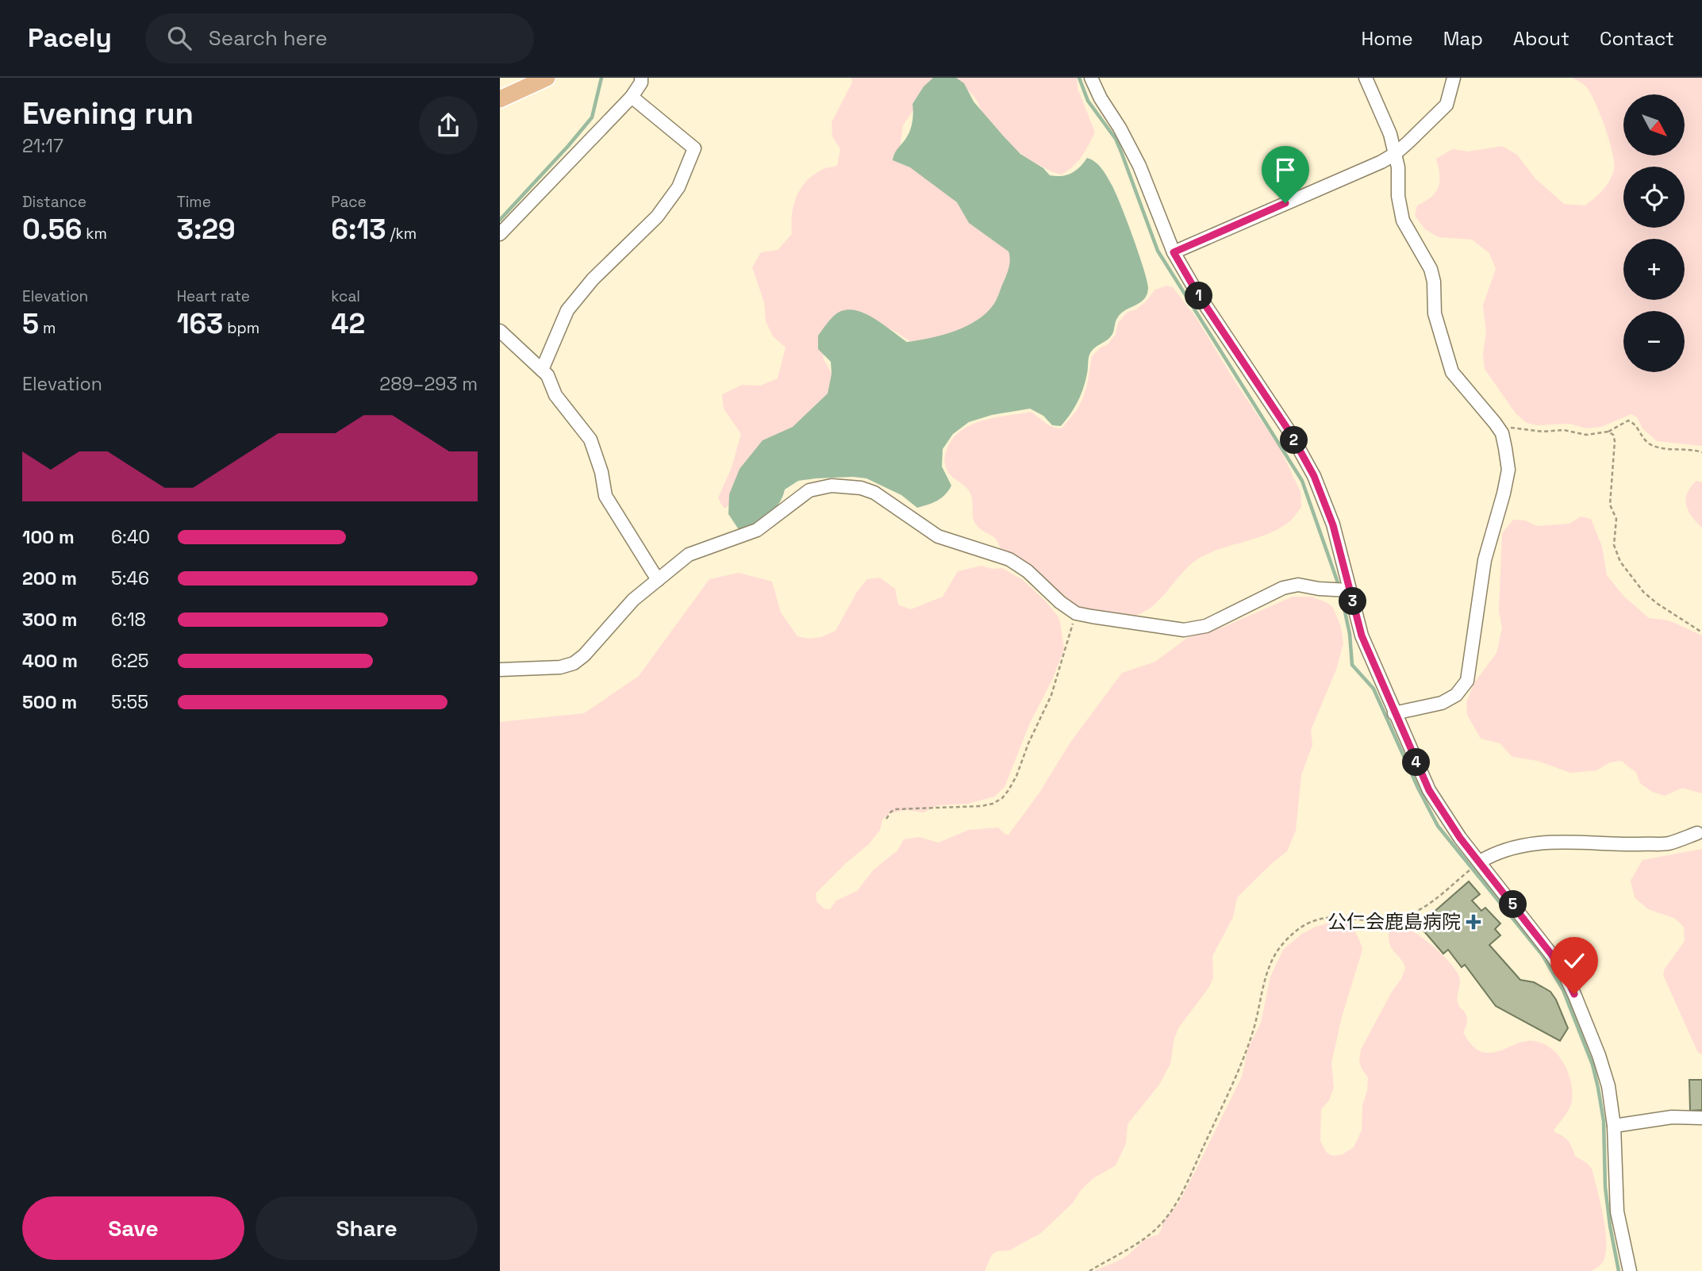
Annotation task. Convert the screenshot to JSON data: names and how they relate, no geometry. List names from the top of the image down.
{
  "places": {
    "health": ["公仁会鹿島病院"]
  },
  "north": "bottom right",
  "page": {
    "header": "Pacely",
    "search": "Search here",
    "nav": [
      "Home",
      "Map",
      "About",
      "Contact"
    ],
    "heading": ["Evening run", "21:17"],
    "map_buttons": ["+", "−"],
    "stats": [
      ["Distance", "0.56 km"],
      ["Time", "3:29"],
      ["Pace", "6:13 /km"],
      ["Elevation", "5 m"],
      ["Heart rate", "163 bpm"],
      ["kcal", "42"]
    ],
    "pins": [
      "1",
      "2",
      "3",
      "4",
      "5"
    ],
    "chart": ["Elevation", "289–293 m"],
    "list": [
      {
        "name": "100 m",
        "note": "6:40"
      },
      {
        "name": "200 m",
        "note": "5:46"
      },
      {
        "name": "300 m",
        "note": "6:18"
      },
      {
        "name": "400 m",
        "note": "6:25"
      },
      {
        "name": "500 m",
        "note": "5:55"
      }
    ],
    "buttons": ["Save", "Share"]
  }
}
